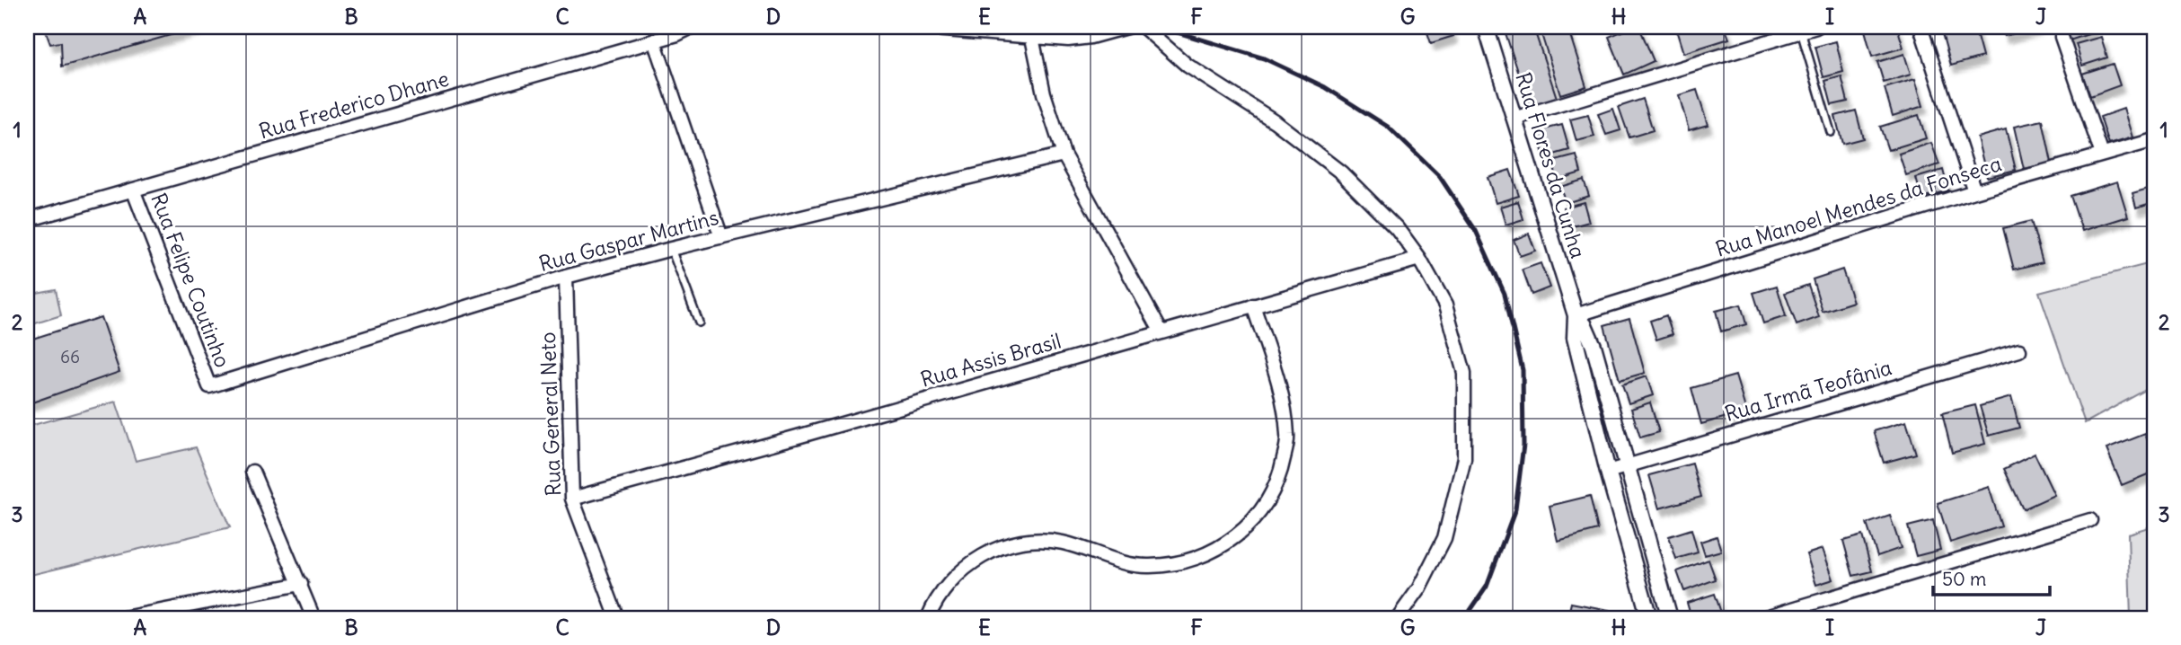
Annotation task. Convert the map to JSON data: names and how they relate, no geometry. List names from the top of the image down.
{
  "streets": {
    "street": [
      "Rua Frederico Dhane",
      "Rua Flores da Cunha",
      "Rua Manoel Mendes da Fonseca",
      "Rua Gaspar Martins",
      "Rua Felipe Coutinho",
      "Rua Assis Brasil",
      "Rua Irmã Teofânia",
      "Rua General Neto"
    ]
  },
  "crossings": [
    ["Rua Frederico Dhane", "Rua Felipe Coutinho"],
    ["Rua Flores da Cunha", "Rua Manoel Mendes da Fonseca"],
    ["Rua Gaspar Martins", "Rua Felipe Coutinho"],
    ["Rua Gaspar Martins", "Rua General Neto"],
    ["Rua Assis Brasil", "Rua General Neto"]
  ],
  "house_numbers": ["66"],
  "scale_bar": "50 m",
  "grid": {
    "columns": [
      "A",
      "B",
      "C",
      "D",
      "E",
      "F",
      "G",
      "H",
      "I",
      "J"
    ],
    "rows": ["1", "2", "3"]
  }
}
